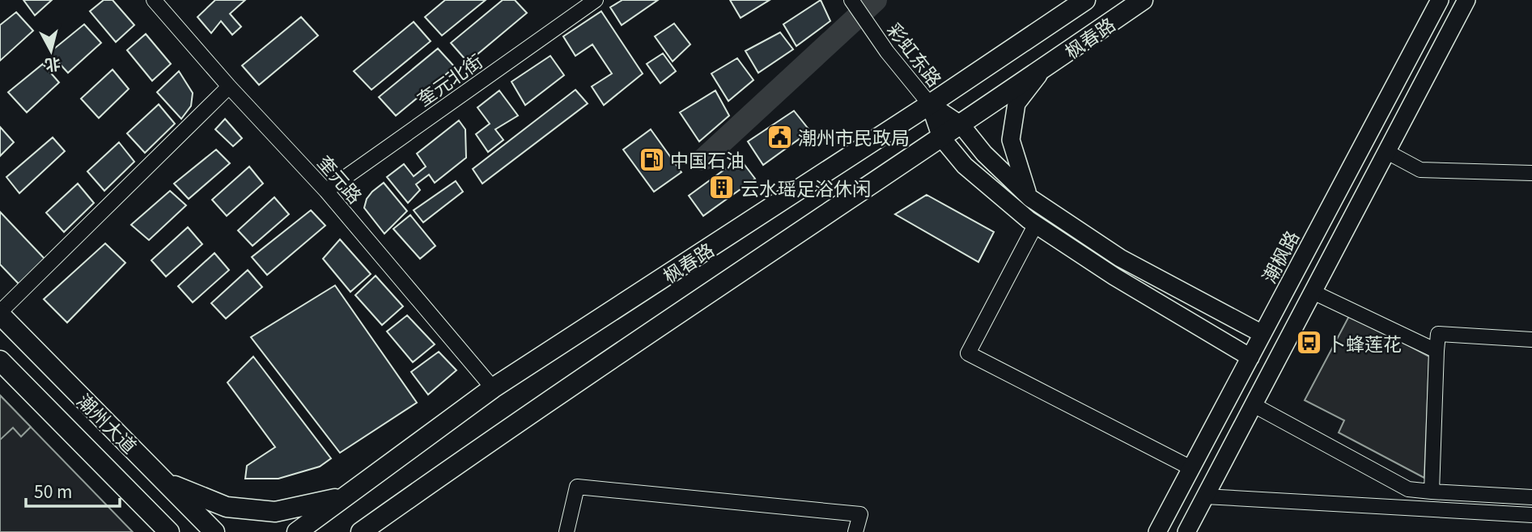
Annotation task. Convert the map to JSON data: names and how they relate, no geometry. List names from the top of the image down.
{
  "streets": {
    "highway": ["枫春路", "潮州大道"],
    "main road": ["潮枫路"],
    "street": ["彩虹东路", "奎元北街", "奎元路"]
  },
  "crossings": [
    ["枫春路", "彩虹东路"],
    ["枫春路", "奎元路"],
    ["奎元北街", "奎元路"]
  ],
  "places": {
    "public building": ["潮州市民政局"],
    "fuel station": ["中国石油"],
    "building": ["云水瑶足浴休闲"],
    "bus stop": ["卜蜂莲花"]
  },
  "scale_bar": "50 m",
  "north": "bottom"
}
